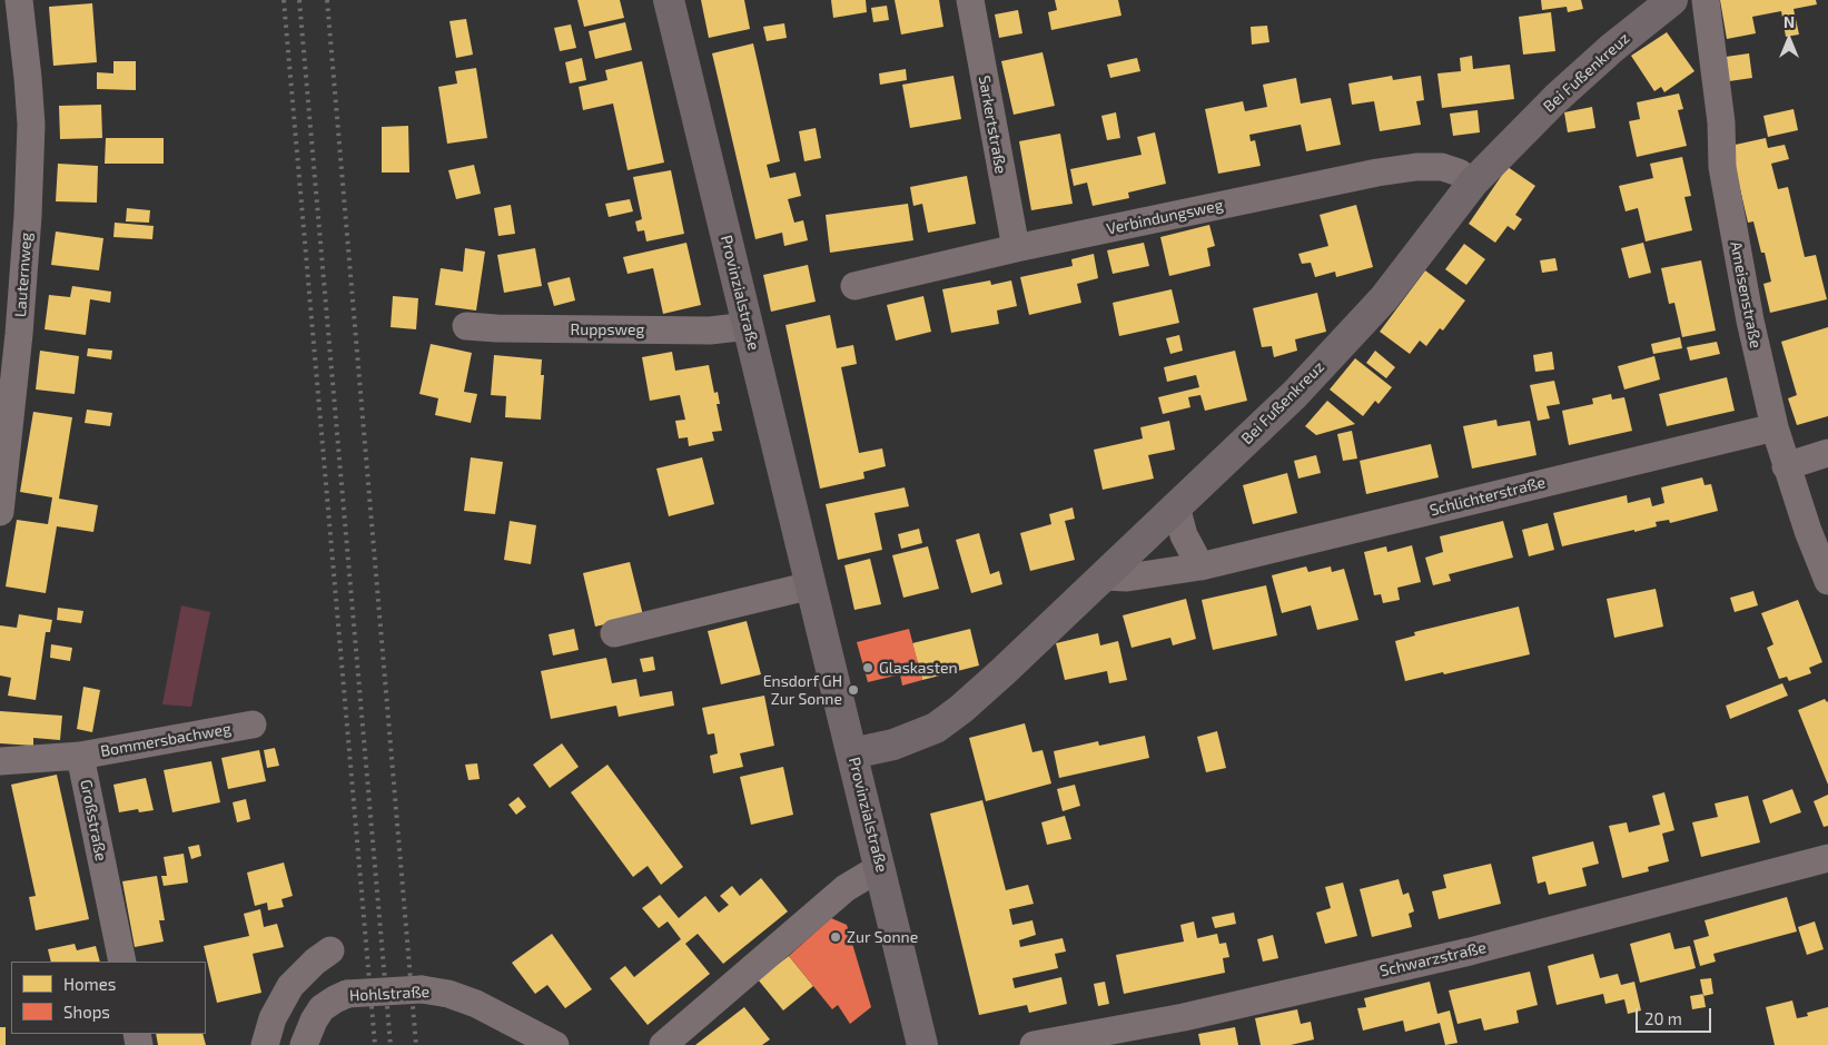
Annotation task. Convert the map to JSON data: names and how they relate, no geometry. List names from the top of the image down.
{
  "streets": {
    "street": [
      "Bei Fußenkreuz",
      "Sarkertstraße",
      "Verbindungsweg",
      "Lauternweg",
      "Provinzialstraße",
      "Ameisenstraße",
      "Ruppsweg",
      "Schlichterstraße",
      "Bommersbachweg",
      "Großstraße",
      "Schwarzstraße",
      "Hohlstraße"
    ]
  },
  "crossings": [
    ["Bei Fußenkreuz", "Verbindungsweg"],
    ["Bei Fußenkreuz", "Provinzialstraße"],
    ["Bei Fußenkreuz", "Schlichterstraße"],
    ["Sarkertstraße", "Verbindungsweg"],
    ["Provinzialstraße", "Ruppsweg"],
    ["Ameisenstraße", "Schlichterstraße"],
    ["Bommersbachweg", "Großstraße"]
  ],
  "places": ["Glaskasten", "Ensdorf GH Zur Sonne", "Zur Sonne"],
  "legend": ["Homes", "Shops"],
  "scale_bar": "20 m",
  "north": "top"
}
